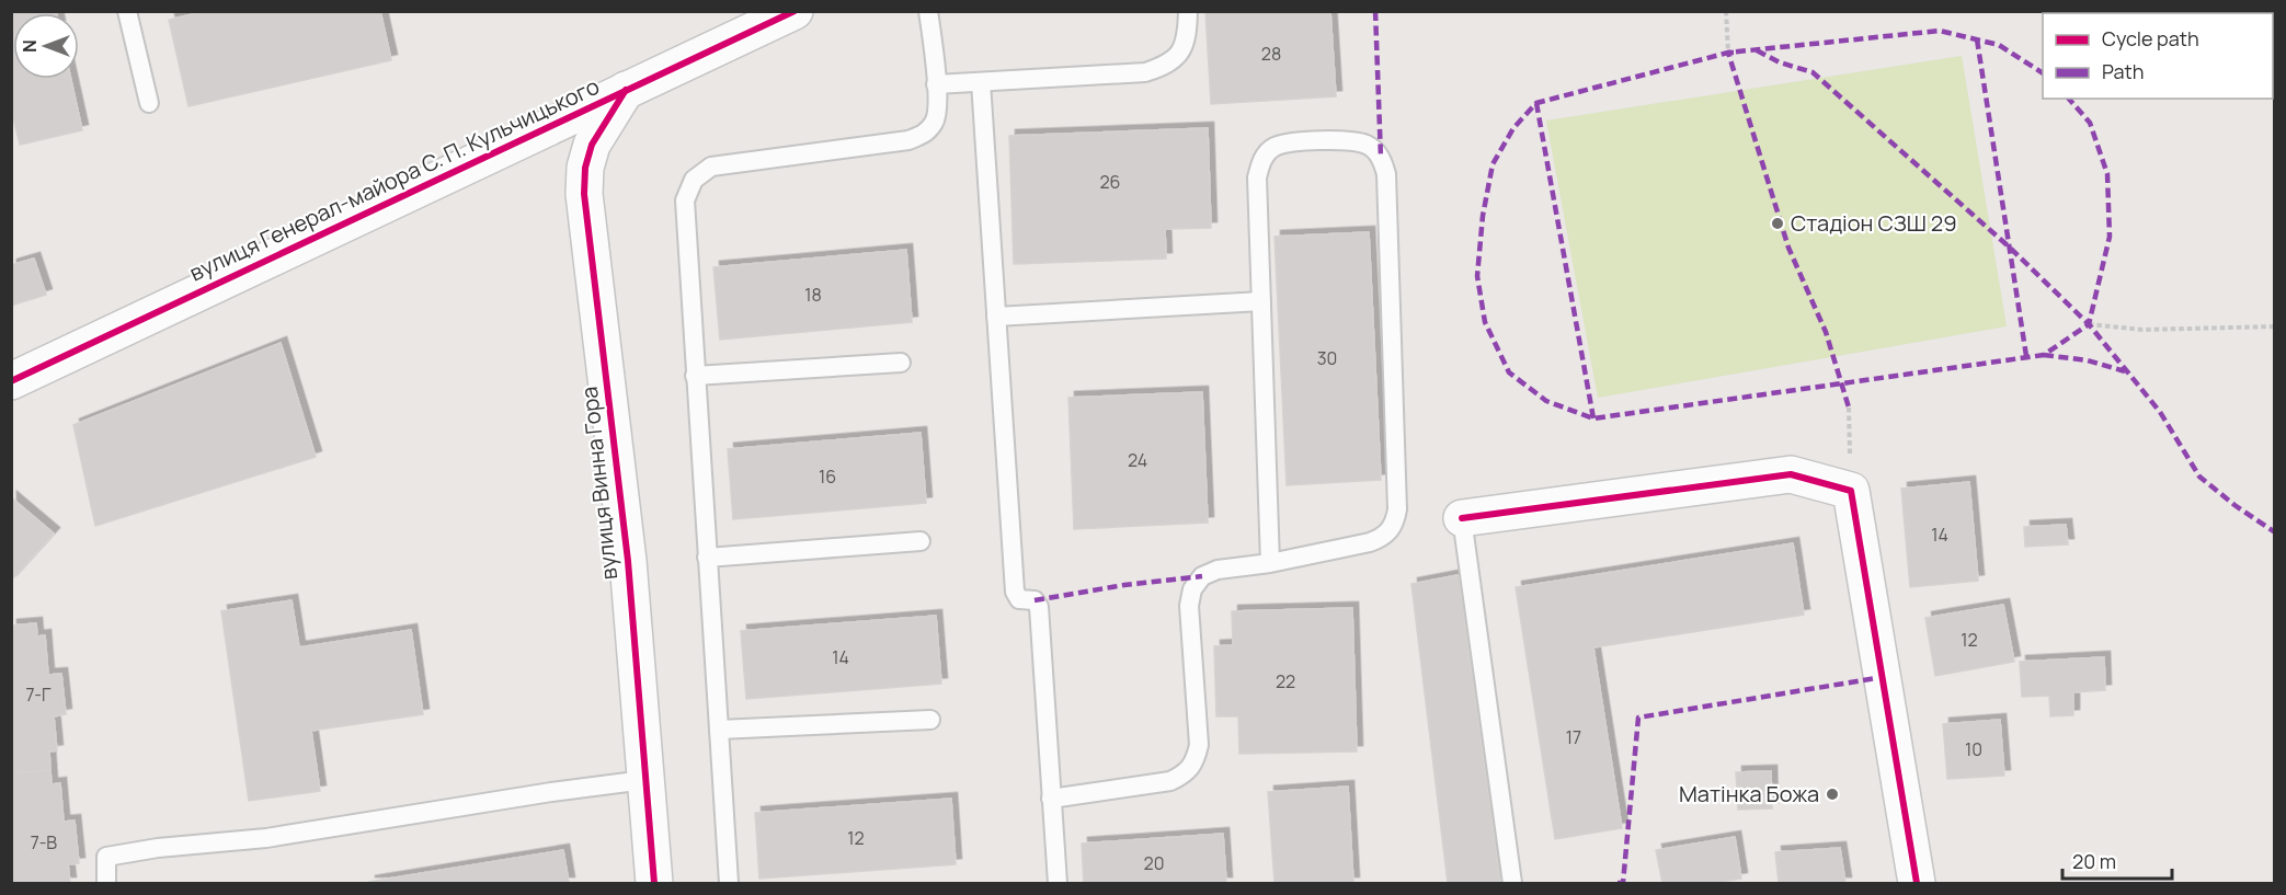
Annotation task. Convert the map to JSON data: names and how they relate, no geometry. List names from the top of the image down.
{
  "streets": {
    "street": ["вулиця Генерал-майора С. П. Кульчицького", "вулиця Винна Гора"]
  },
  "crossings": [
    ["вулиця Генерал-майора С. П. Кульчицького", "вулиця Винна Гора"]
  ],
  "places": ["Стадіон СЗШ 29", "Матінка Божа"],
  "house_numbers": [
    "28",
    "26",
    "18",
    "30",
    "24",
    "16",
    "14",
    "12",
    "14",
    "22",
    "7-Г",
    "17",
    "10",
    "12",
    "7-В",
    "20"
  ],
  "legend": ["Cycle path", "Path"],
  "scale_bar": "20 m",
  "north": "left"
}
